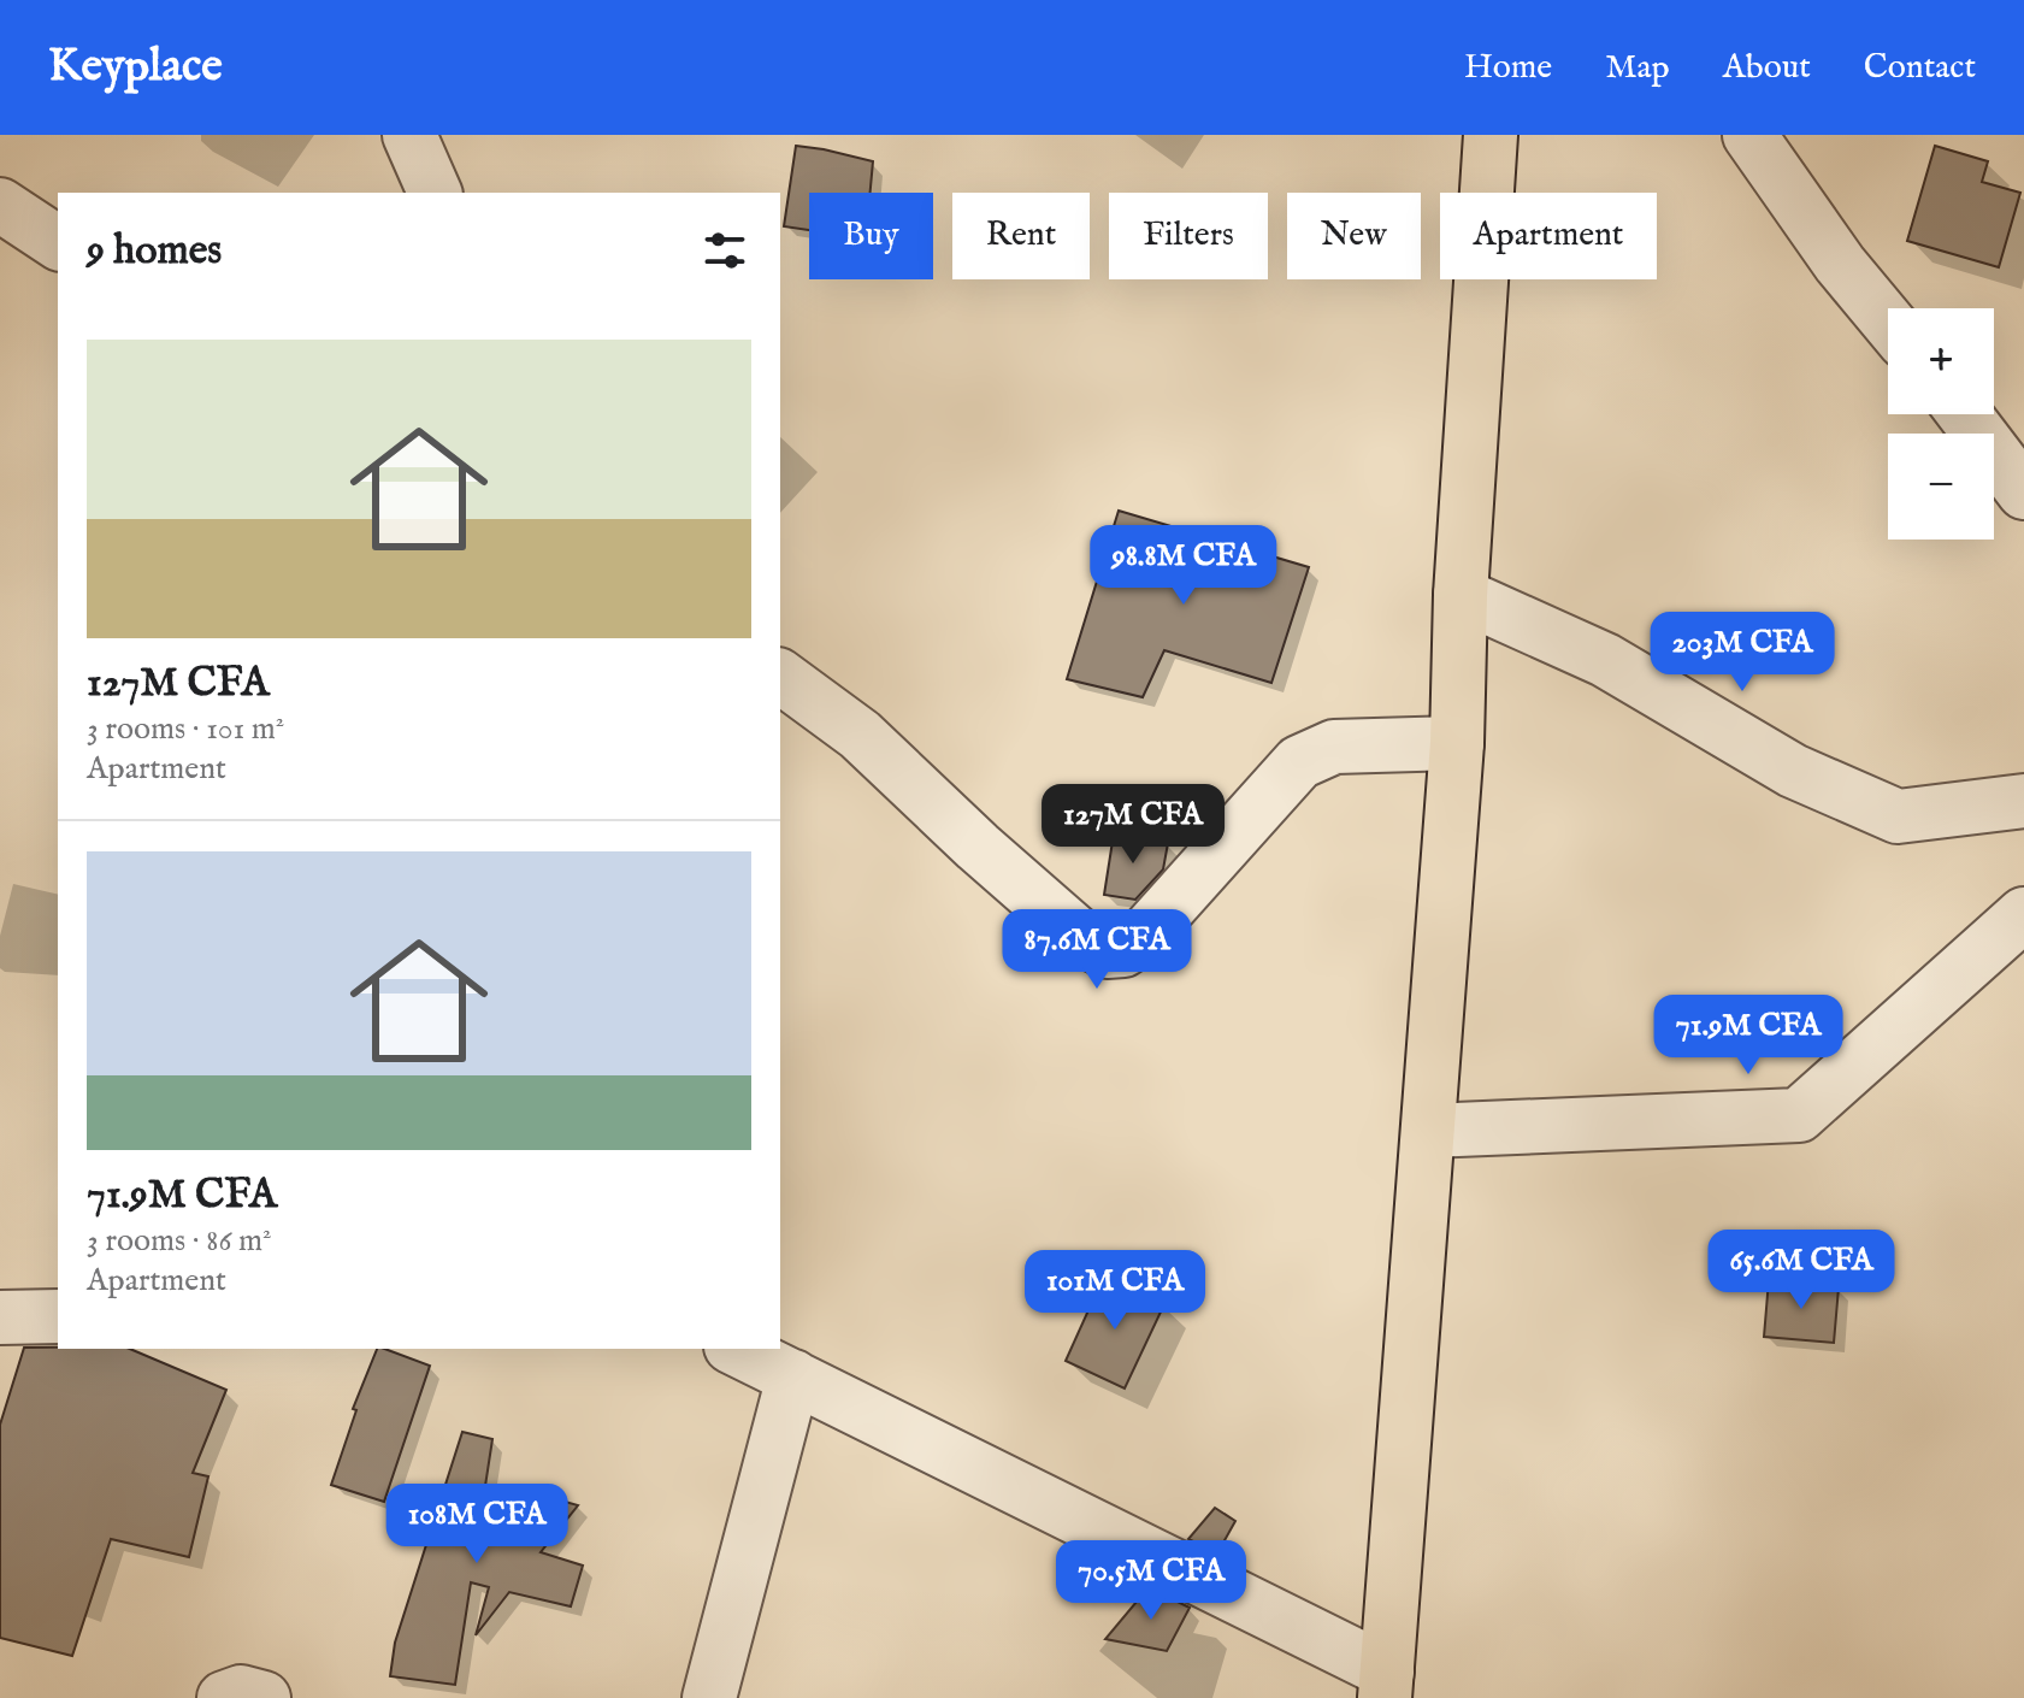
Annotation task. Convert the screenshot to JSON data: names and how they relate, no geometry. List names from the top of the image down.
{
  "page": {
    "header": "Keyplace",
    "nav": [
      "Home",
      "Map",
      "About",
      "Contact"
    ],
    "chip": [
      "Buy",
      "Rent",
      "Filters",
      "New",
      "Apartment"
    ],
    "heading": "9 homes",
    "map_buttons": ["+", "−"],
    "list": [
      {
        "name": "127M CFA",
        "note": "3 rooms · 101 m² · Apartment"
      },
      {
        "name": "71.9M CFA",
        "note": "3 rooms · 86 m² · Apartment"
      }
    ],
    "price": [
      "98.8M CFA",
      "203M CFA",
      "127M CFA",
      "87.6M CFA",
      "71.9M CFA",
      "65.6M CFA",
      "101M CFA",
      "108M CFA",
      "70.5M CFA"
    ]
  }
}
